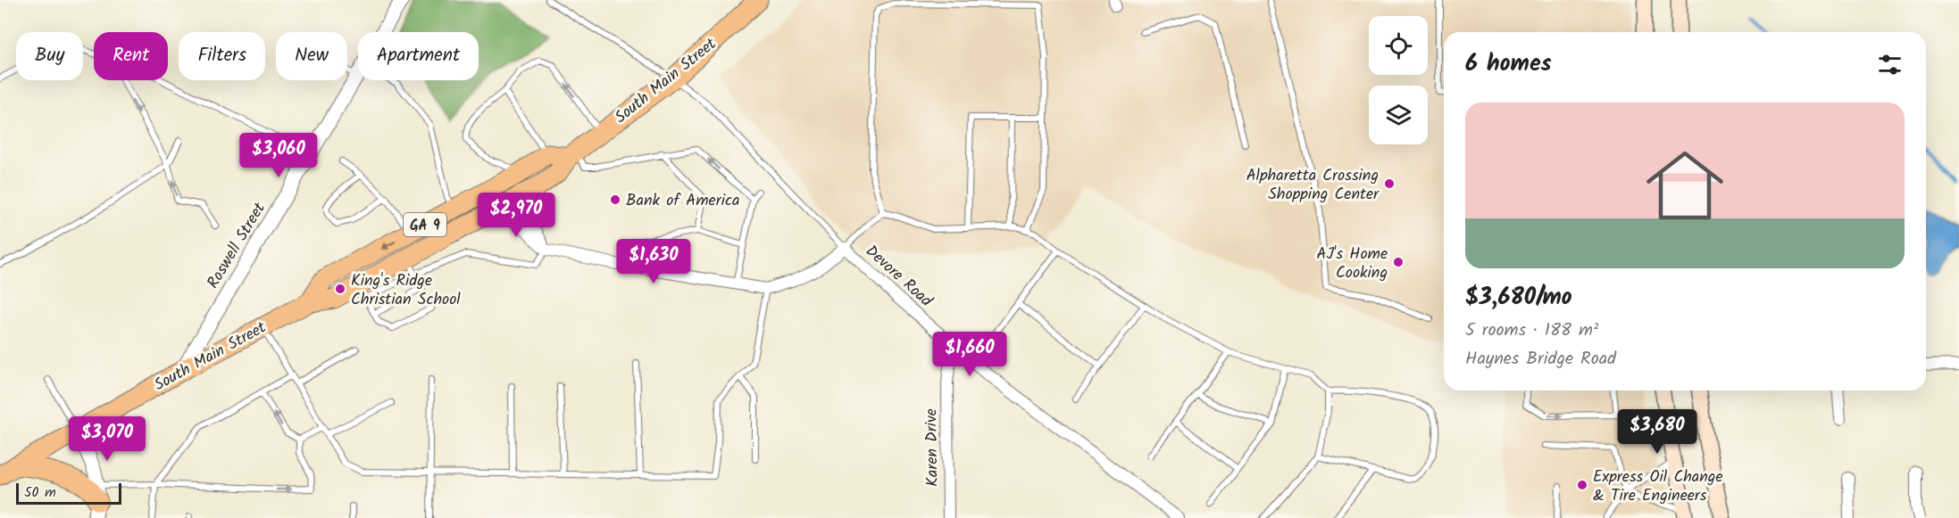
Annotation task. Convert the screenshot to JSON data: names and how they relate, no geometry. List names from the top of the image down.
{
  "streets": {
    "highway": ["South Main Street", "GA 9"],
    "street": ["Roswell Street", "Devore Road", "Karen Drive"]
  },
  "crossings": [
    ["South Main Street", "Roswell Street"],
    ["Devore Road", "Karen Drive"]
  ],
  "places": [
    "Alpharetta Crossing Shopping Center",
    "Bank of America",
    "AJ's Home Cooking",
    "King's Ridge Christian School",
    "Express Oil Change & Tire Engineers"
  ],
  "scale_bar": "50 m",
  "page": {
    "chip": [
      "Buy",
      "Rent",
      "Filters",
      "New",
      "Apartment"
    ],
    "heading": "6 homes",
    "list": [
      {
        "name": "$3,680/mo",
        "note": "5 rooms · 188 m² · Haynes Bridge Road"
      }
    ],
    "price": [
      "$3,060",
      "$2,970",
      "$1,630",
      "$1,660",
      "$3,680",
      "$3,070"
    ],
    "scale": "50 m"
  }
}
